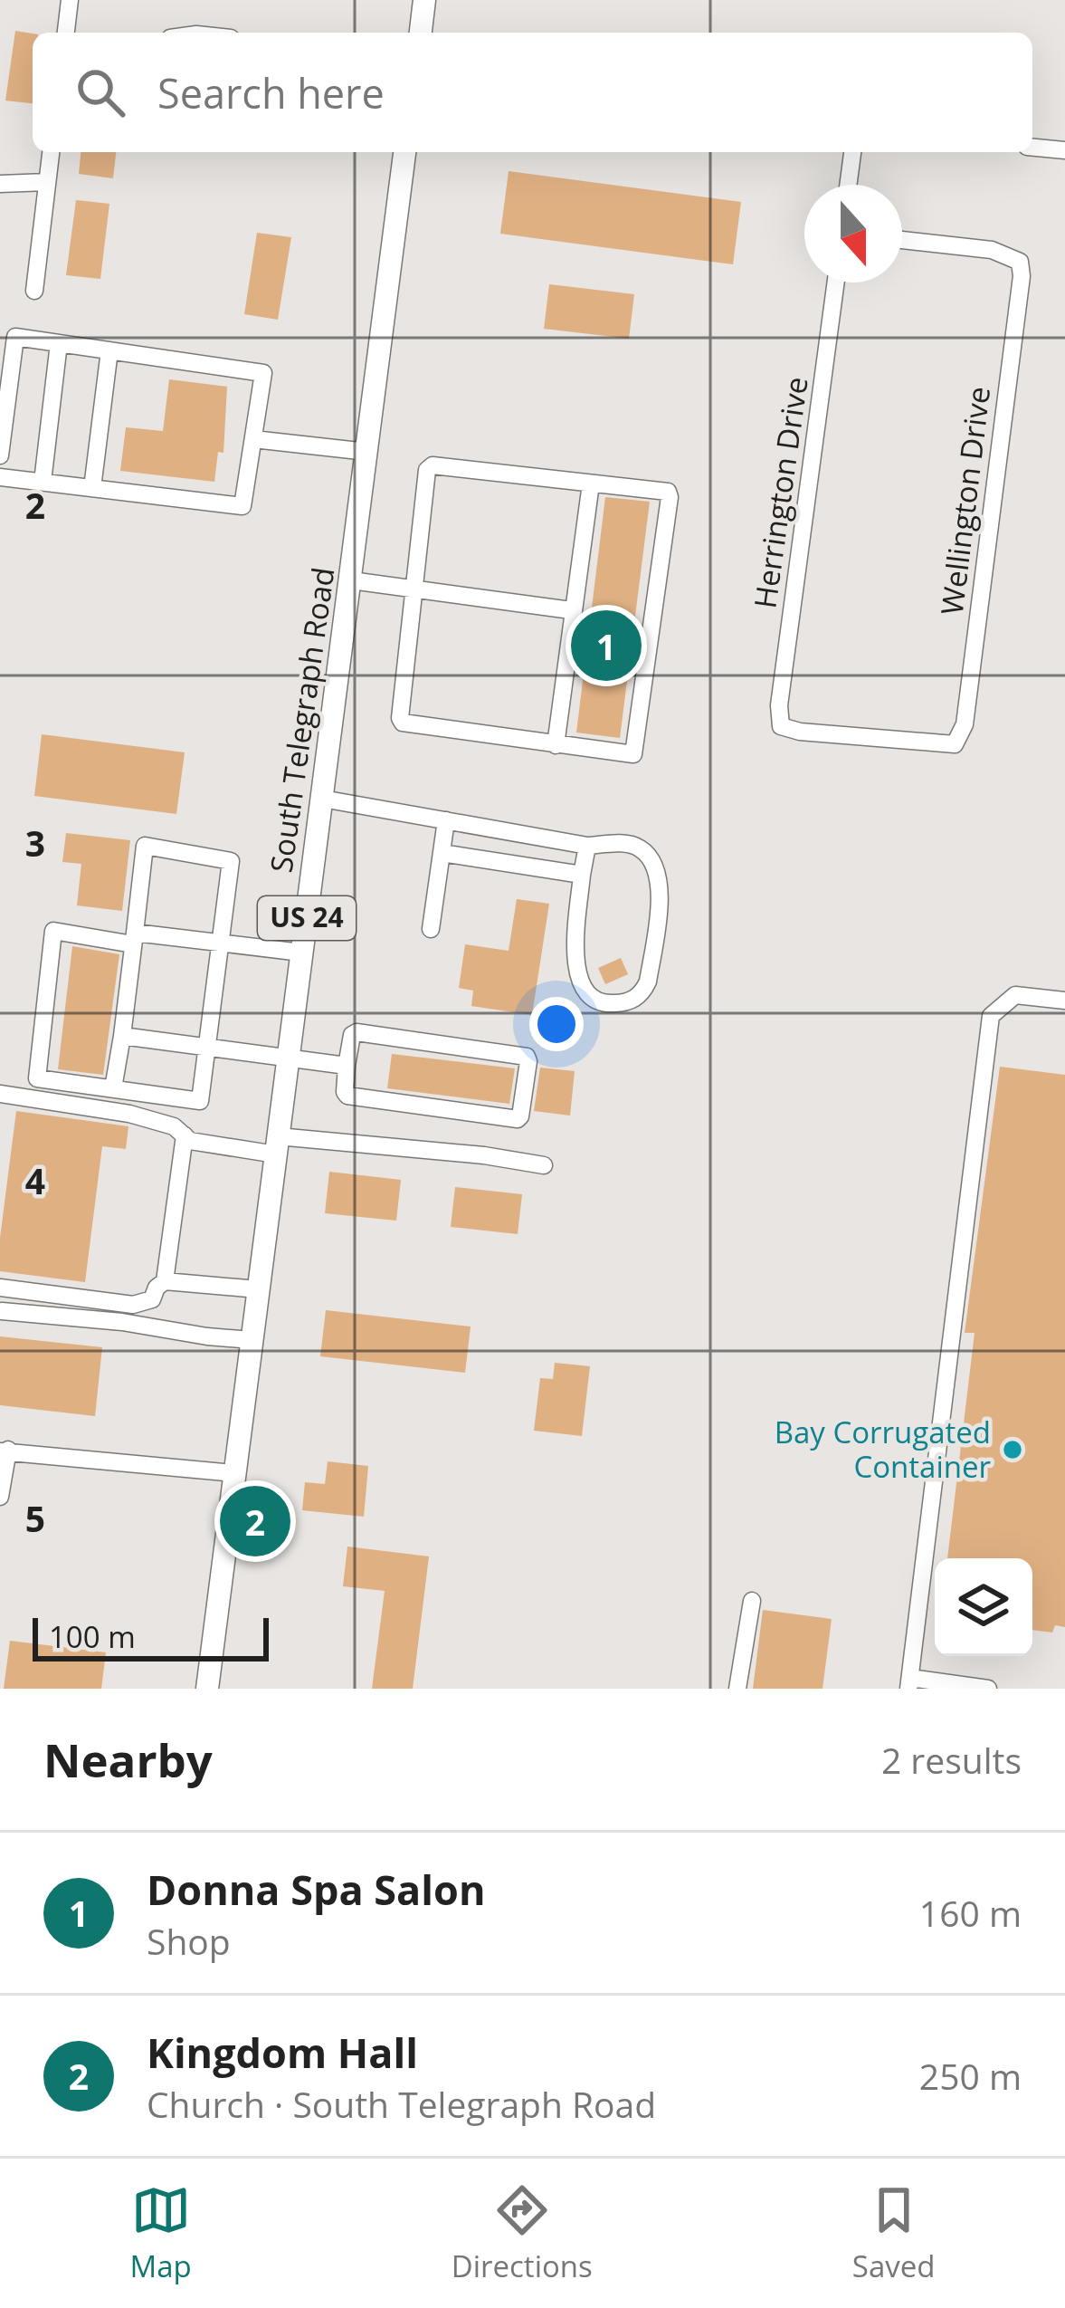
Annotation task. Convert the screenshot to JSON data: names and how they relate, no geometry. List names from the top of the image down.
{
  "streets": {
    "main road": ["South Telegraph Road", "US 24"],
    "street": ["Herrington Drive", "Wellington Drive"]
  },
  "crossings": [
    ["Herrington Drive", "Wellington Drive"]
  ],
  "places": ["Bay Corrugated Container"],
  "scale_bar": "100 m",
  "north": "bottom",
  "page": {
    "search": "Search here",
    "pins": ["1", "2"],
    "scale": "100 m",
    "heading": ["Nearby", "2 results"],
    "list": [
      {
        "mark": "1",
        "name": "Donna Spa Salon",
        "note": "Shop",
        "value": "160 m"
      },
      {
        "mark": "2",
        "name": "Kingdom Hall",
        "note": "Church · South Telegraph Road",
        "value": "250 m"
      }
    ],
    "nav": ["Map", "Directions", "Saved"]
  },
  "grid": {
    "rows": [
      "2",
      "3",
      "4",
      "5"
    ]
  }
}
